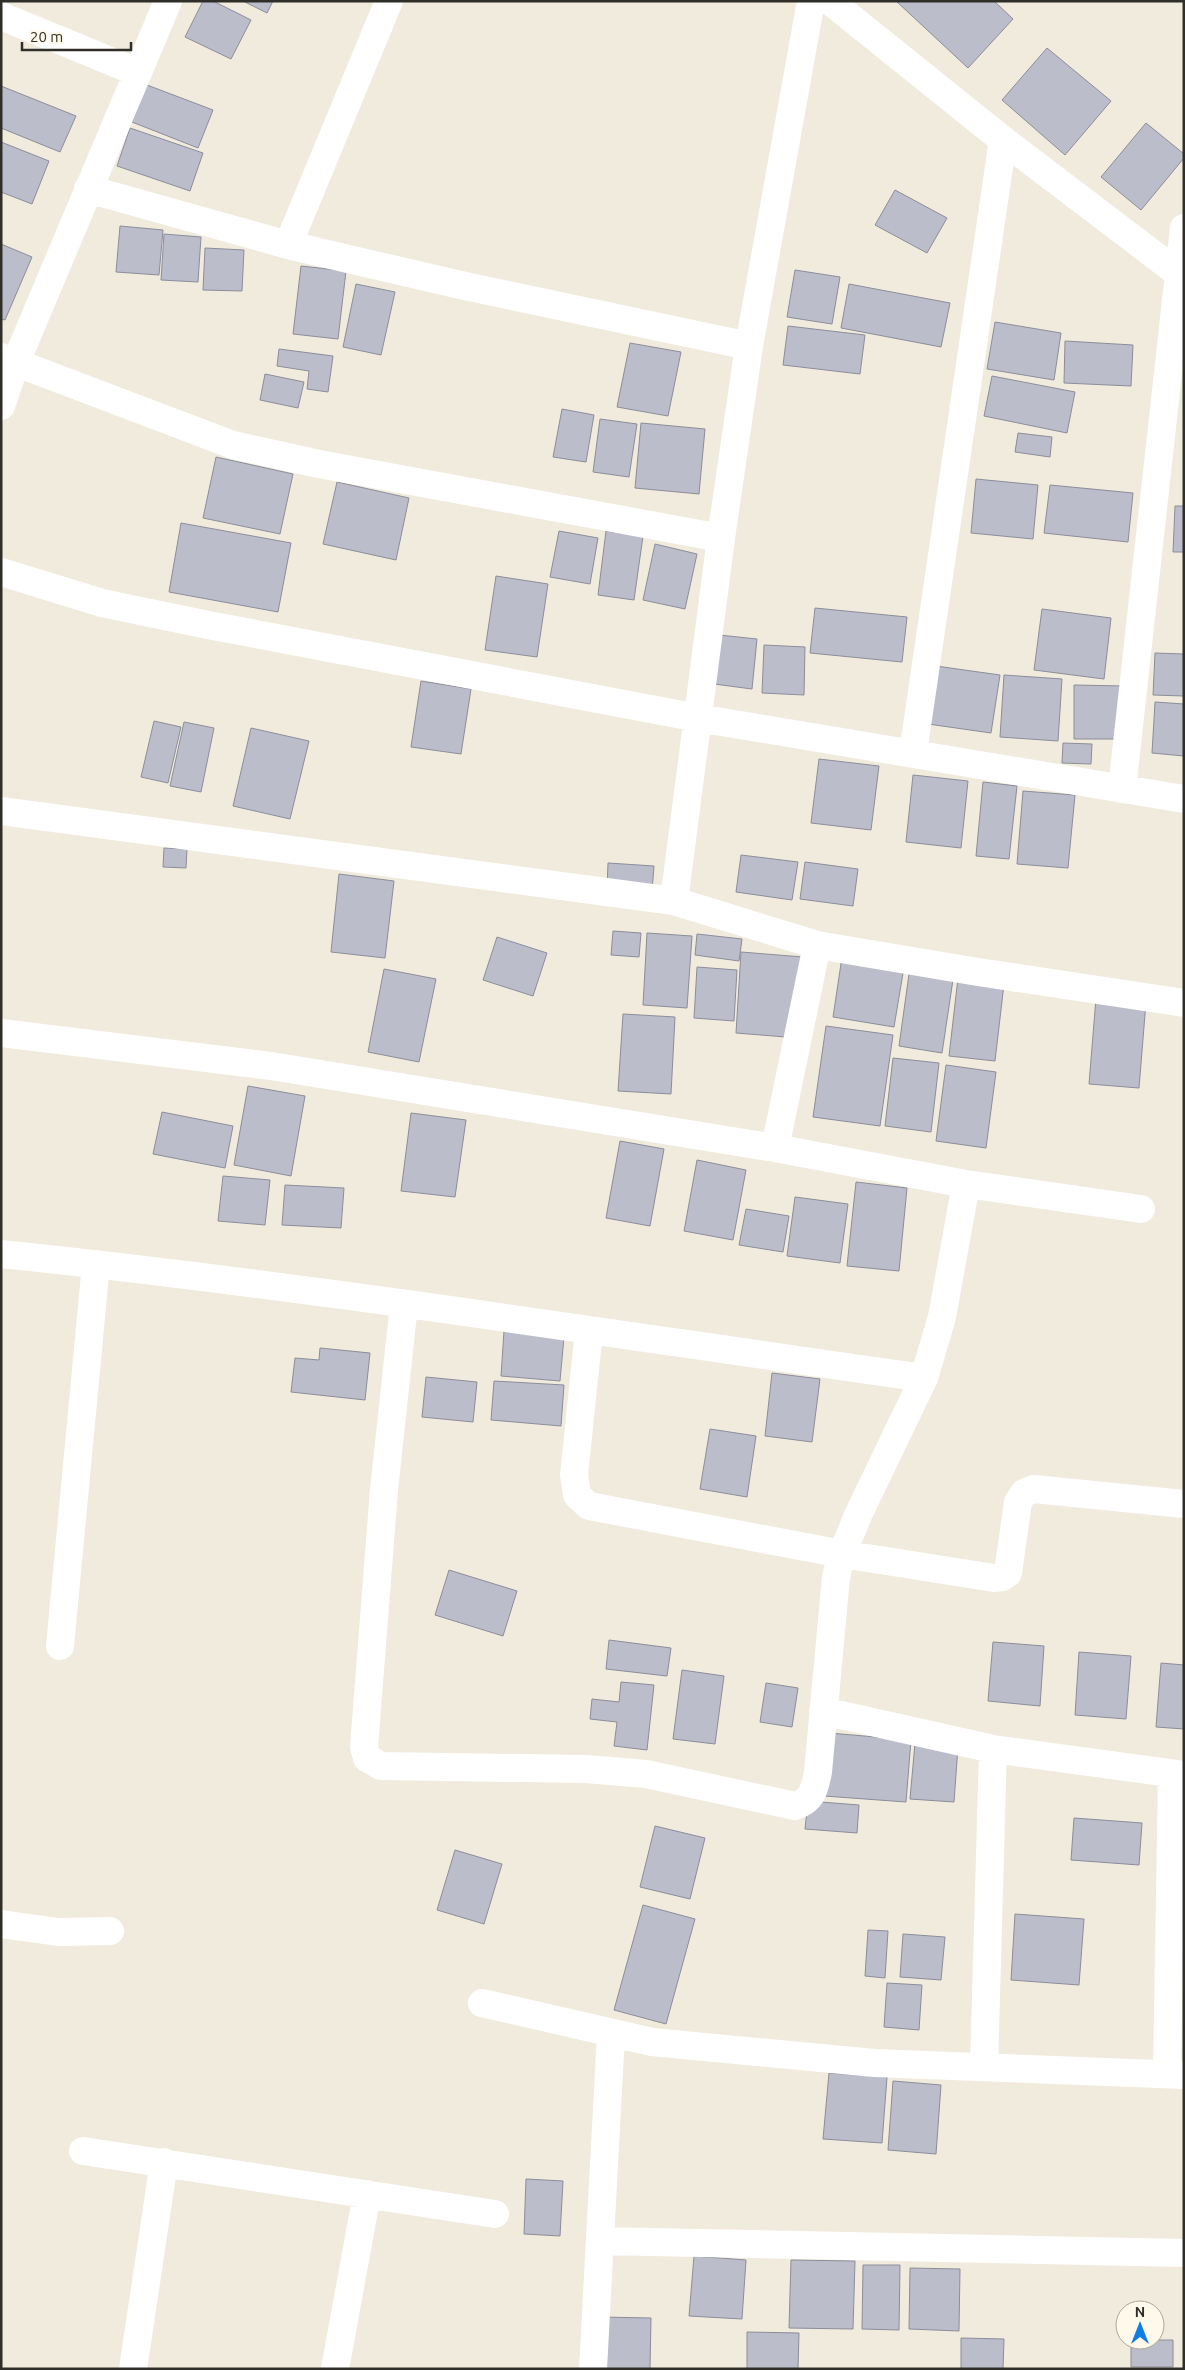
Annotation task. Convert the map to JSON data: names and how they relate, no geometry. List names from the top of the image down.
{
  "scale_bar": "20 m",
  "north": "top"
}
